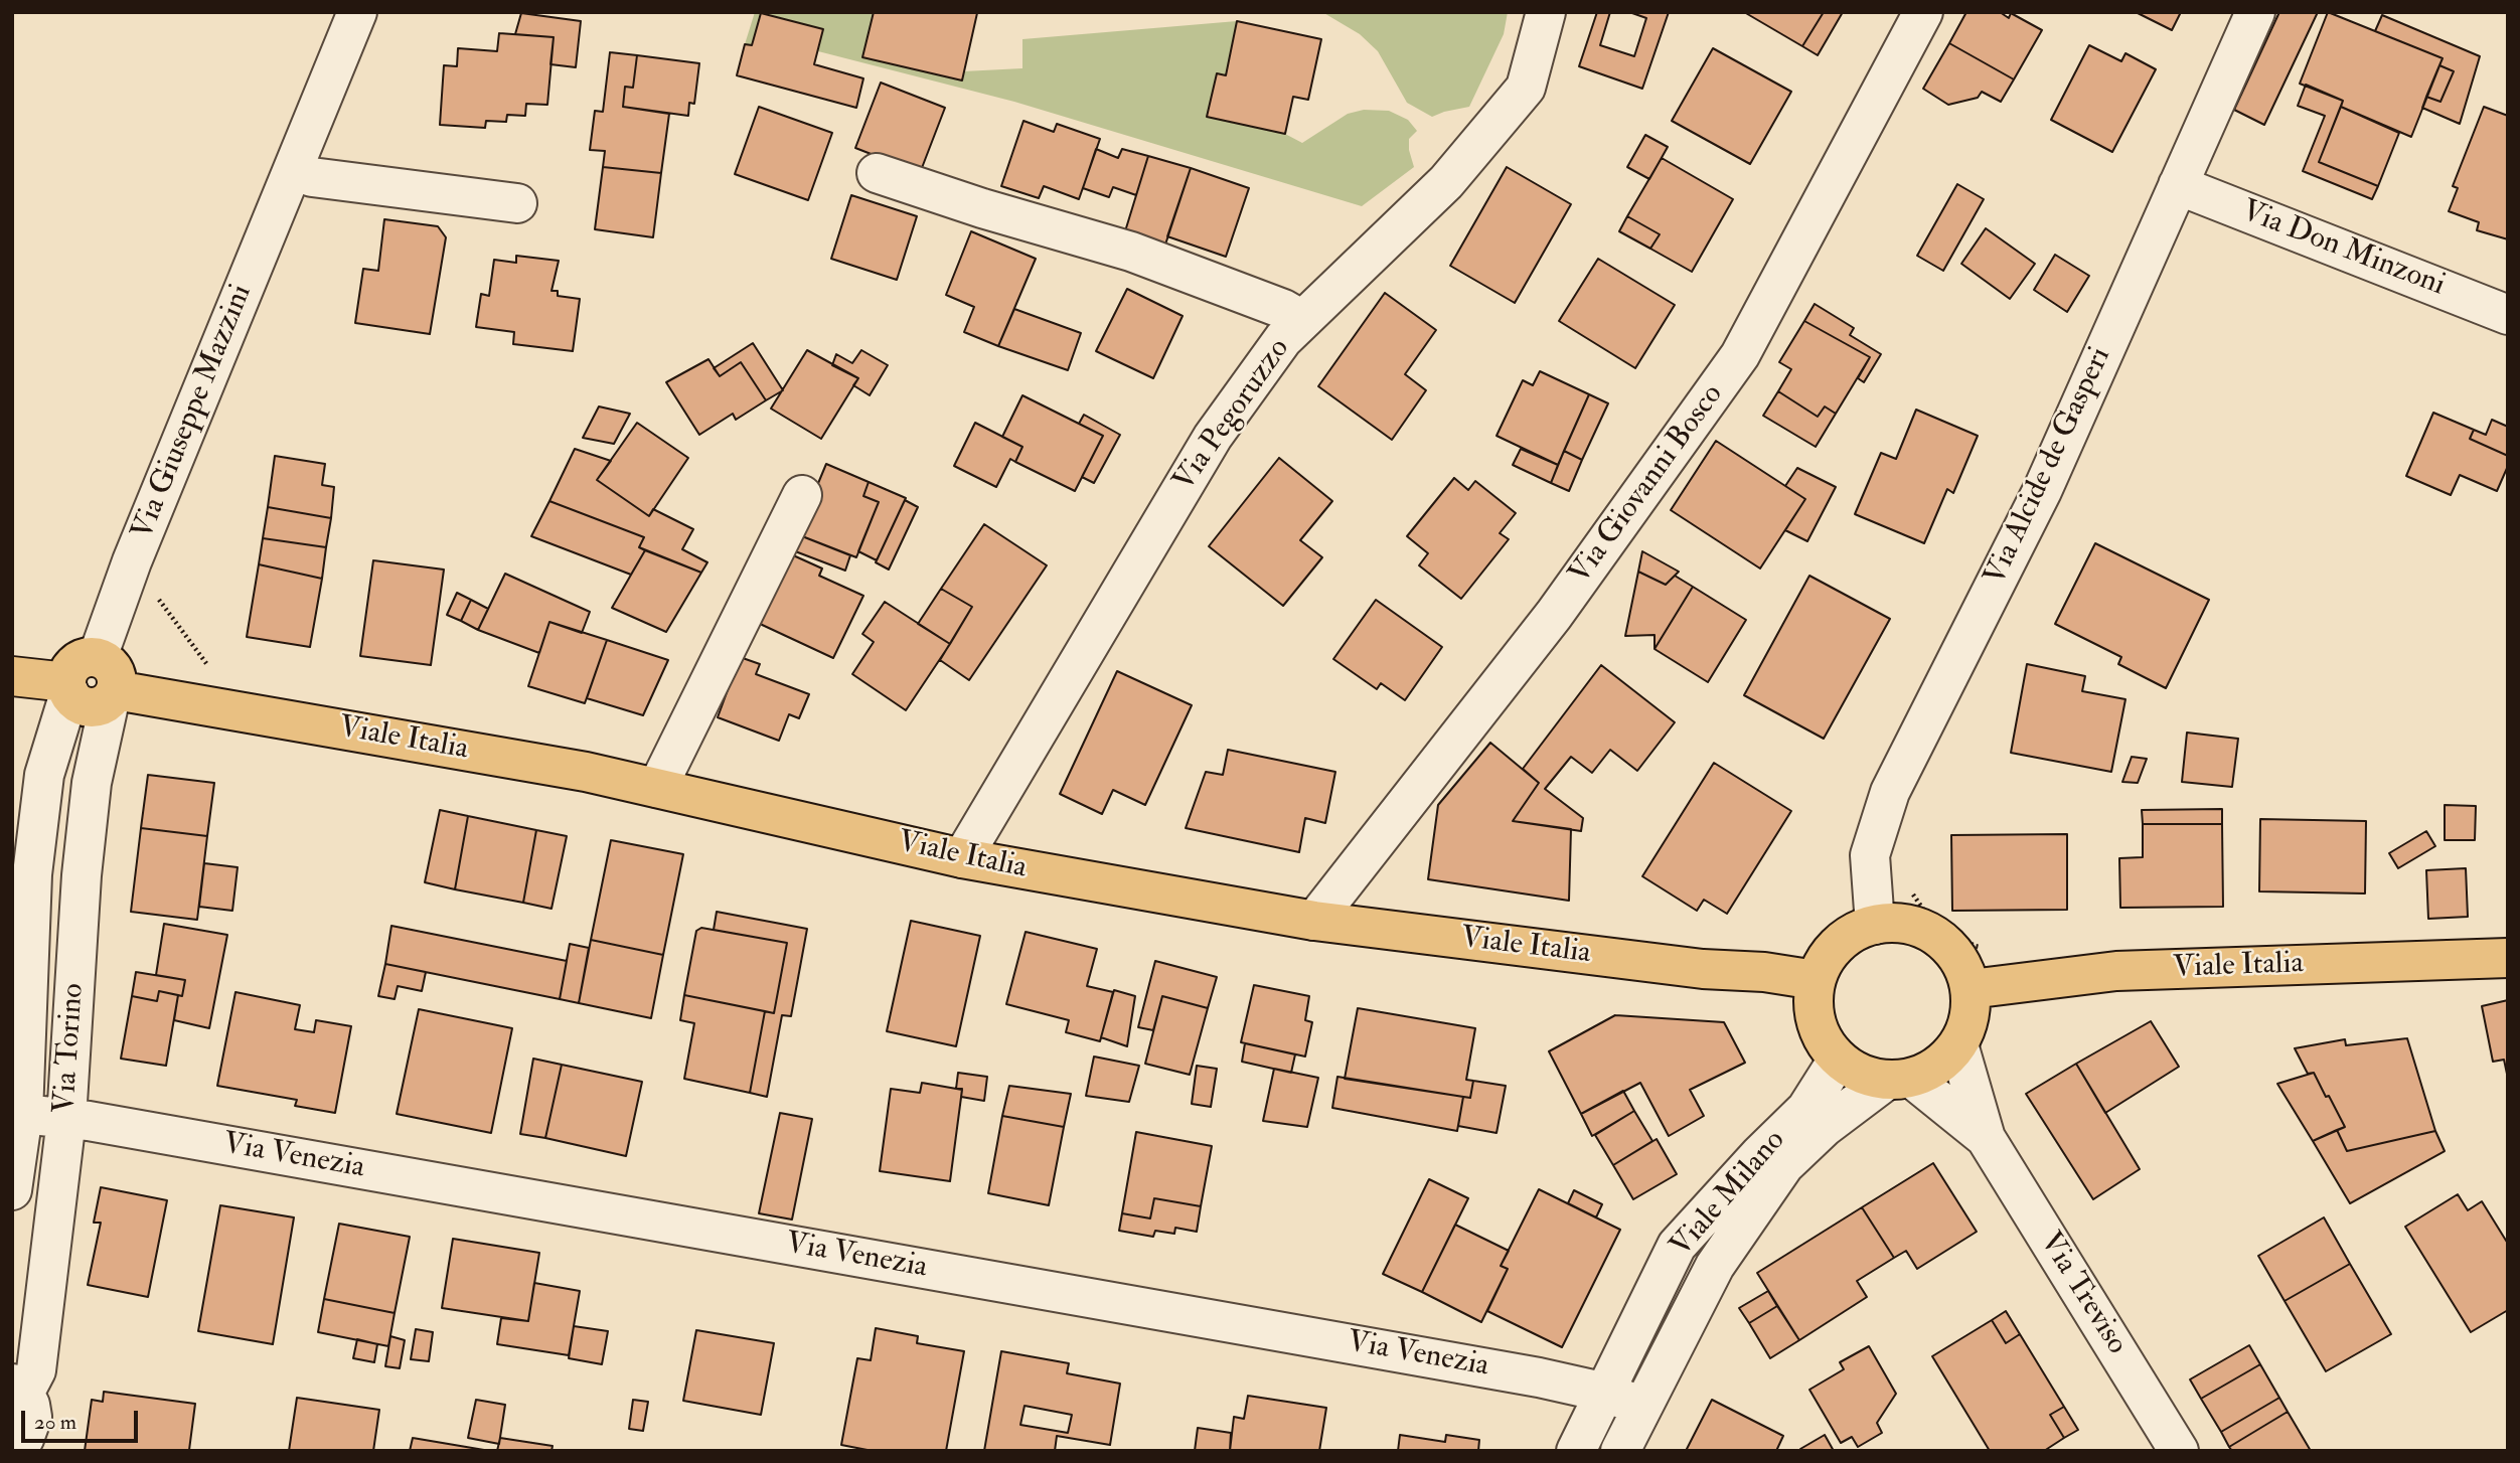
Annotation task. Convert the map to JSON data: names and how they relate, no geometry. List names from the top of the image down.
{
  "streets": {
    "main road": ["Viale Italia"],
    "street": [
      "Via Don Minzoni",
      "Via Giuseppe Mazzini",
      "Via Pegoruzzo",
      "Via Alcide de Gasperi",
      "Via Giovanni Bosco",
      "Via Torino",
      "Via Venezia",
      "Viale Milano",
      "Via Treviso"
    ]
  },
  "crossings": [
    ["Via Don Minzoni", "Via Alcide de Gasperi"],
    ["Via Giuseppe Mazzini", "Viale Italia"],
    ["Via Giuseppe Mazzini", "Via Torino"],
    ["Via Pegoruzzo", "Viale Italia"],
    ["Via Alcide de Gasperi", "Viale Italia"],
    ["Via Alcide de Gasperi", "Viale Milano"],
    ["Via Alcide de Gasperi", "Via Treviso"],
    ["Via Giovanni Bosco", "Viale Italia"],
    ["Viale Italia", "Via Torino"],
    ["Viale Italia", "Viale Milano"],
    ["Viale Italia", "Via Treviso"],
    ["Via Torino", "Via Venezia"],
    ["Via Venezia", "Viale Milano"],
    ["Viale Milano", "Via Treviso"]
  ],
  "scale_bar": "20 m"
}
